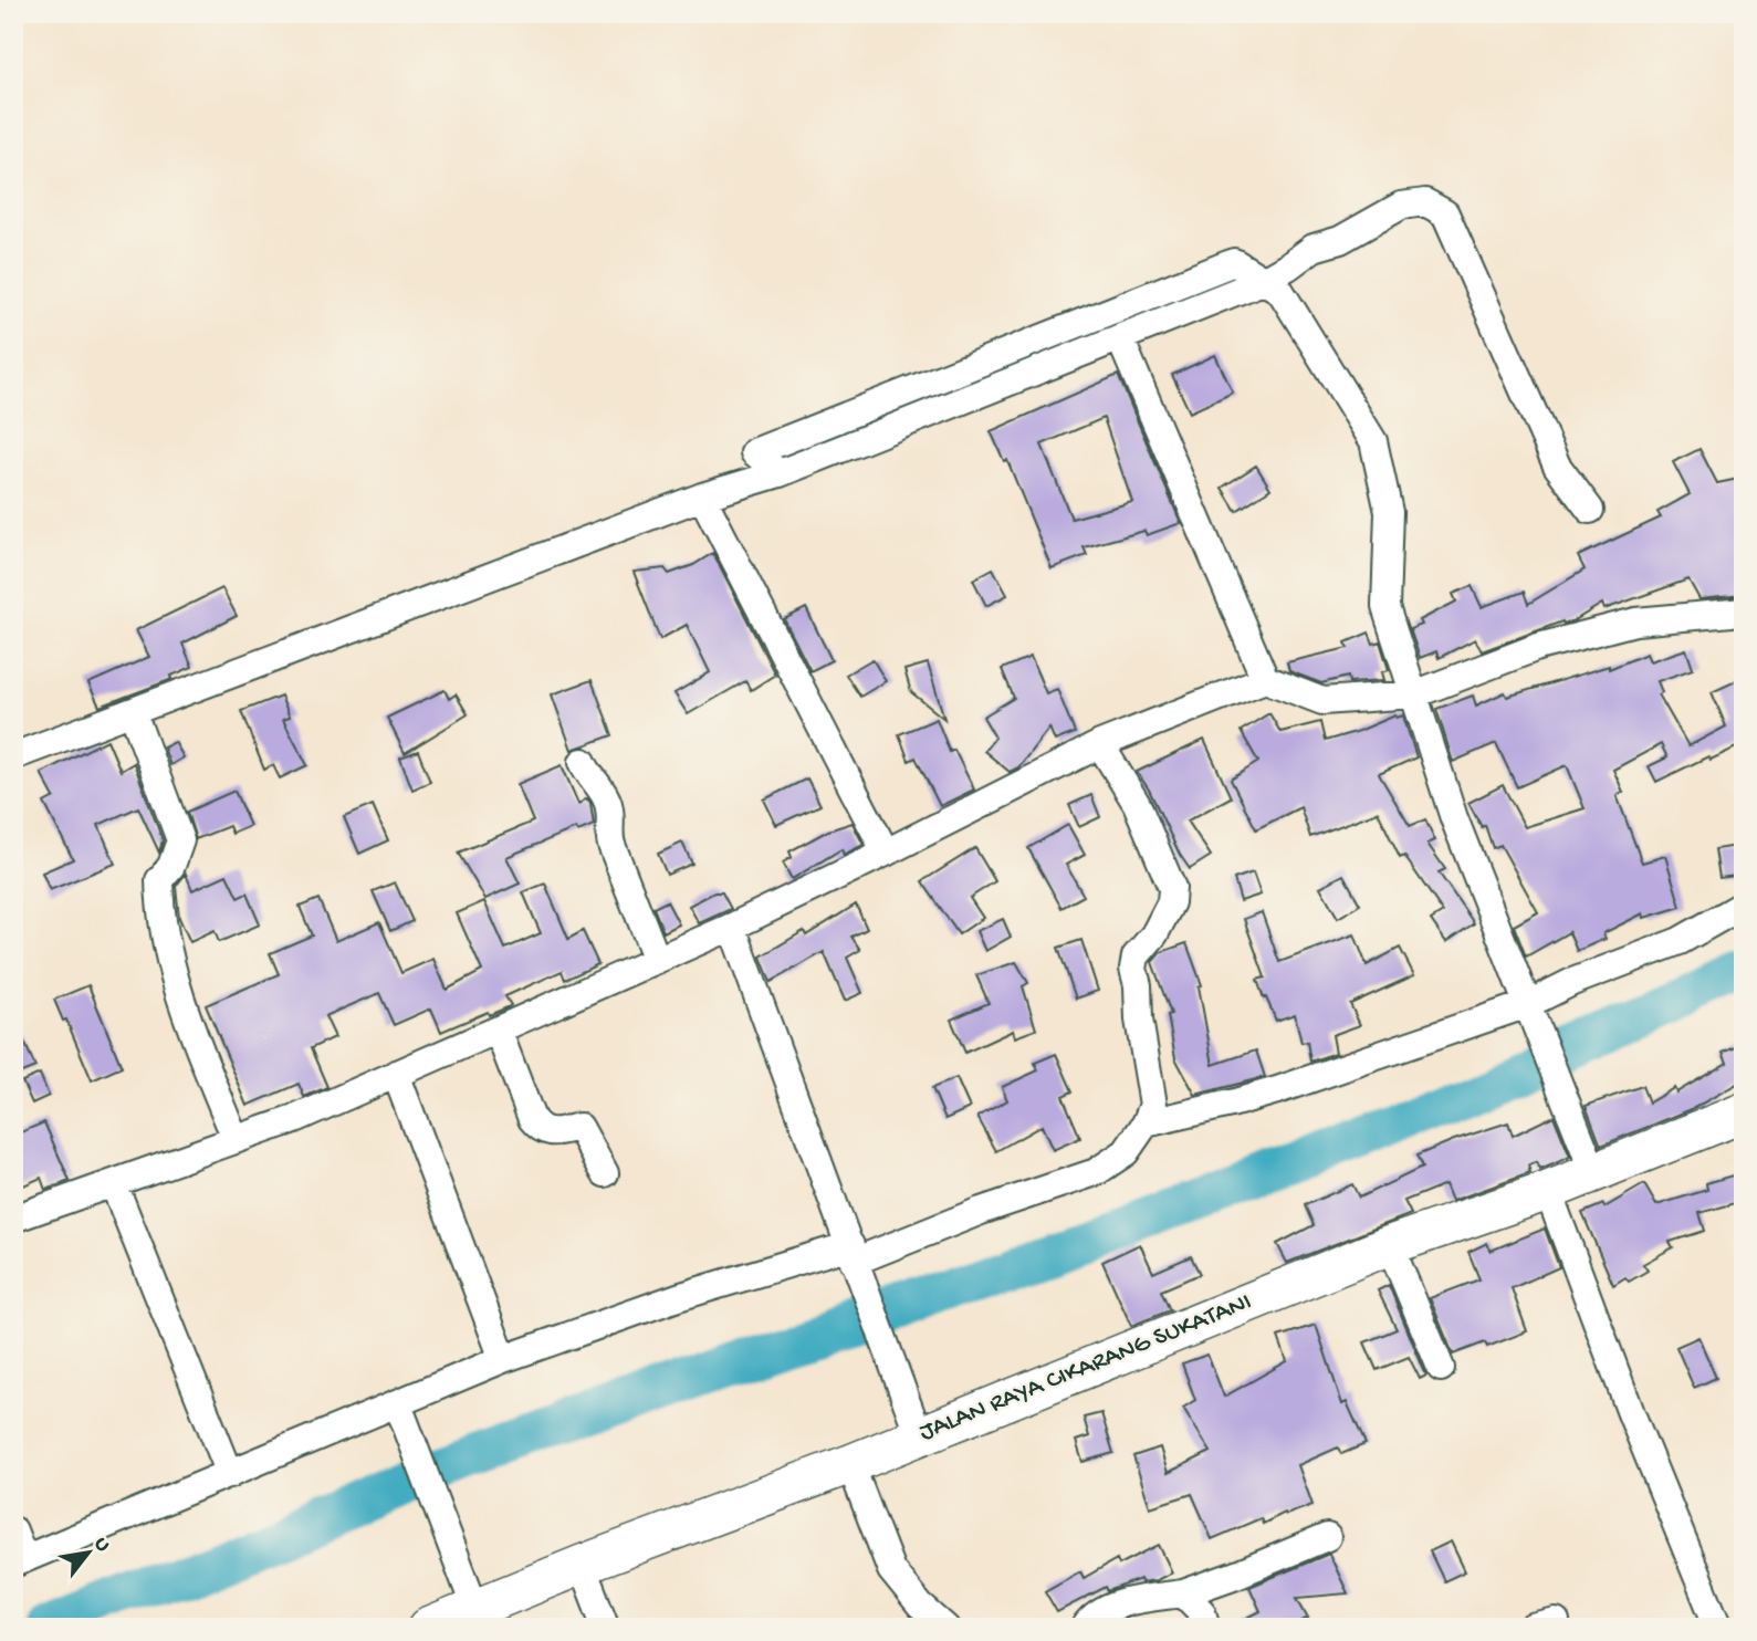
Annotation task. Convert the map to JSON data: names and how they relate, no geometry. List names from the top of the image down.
{
  "streets": {
    "main road": ["JALAN RAYA CIKARANG SUKATANI"]
  },
  "north": "top right"
}
